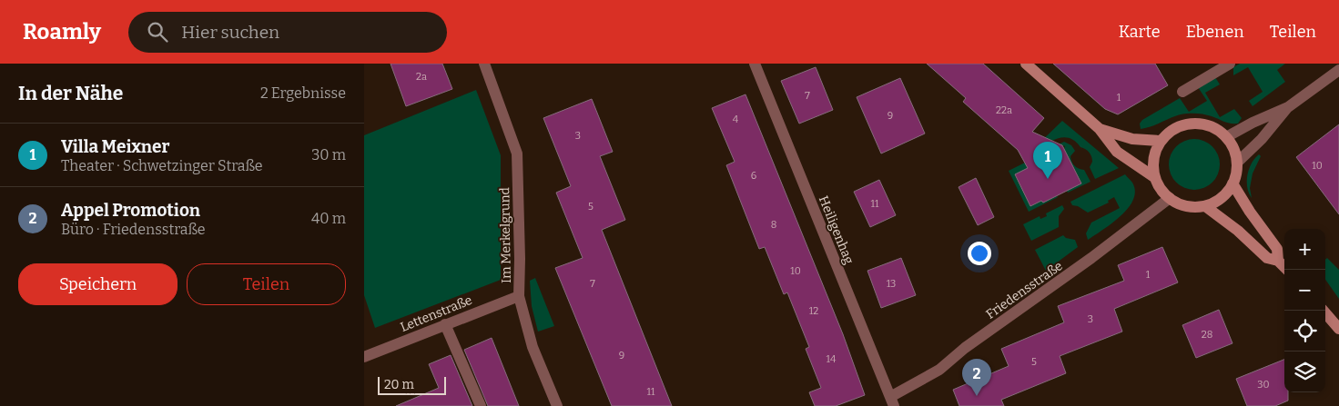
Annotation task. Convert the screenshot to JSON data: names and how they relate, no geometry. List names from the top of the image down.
{
  "streets": {
    "street": [
      "Heiligenhag",
      "Im Merkelgrund",
      "Friedensstraße",
      "Lettenstraße"
    ]
  },
  "crossings": [
    ["Heiligenhag", "Friedensstraße"],
    ["Im Merkelgrund", "Lettenstraße"]
  ],
  "house_numbers": [
    "2a",
    "7",
    "1",
    "22a",
    "9",
    "4",
    "3",
    "10",
    "6",
    "11",
    "5",
    "8",
    "10",
    "1",
    "7",
    "13",
    "12",
    "3",
    "28",
    "9",
    "14",
    "5",
    "30",
    "11"
  ],
  "scale_bar": "20 m",
  "page": {
    "header": "Roamly",
    "search": "Hier suchen",
    "nav": ["Karte", "Ebenen", "Teilen"],
    "heading": ["In der Nähe", "2 Ergebnisse"],
    "list": [
      {
        "mark": "1",
        "name": "Villa Meixner",
        "note": "Theater · Schwetzinger Straße",
        "value": "30 m"
      },
      {
        "mark": "2",
        "name": "Appel Promotion",
        "note": "Büro · Friedensstraße",
        "value": "40 m"
      }
    ],
    "pins": ["1", "2"],
    "map_buttons": ["+", "−"],
    "buttons": ["Speichern", "Teilen"],
    "scale": "20 m"
  }
}
